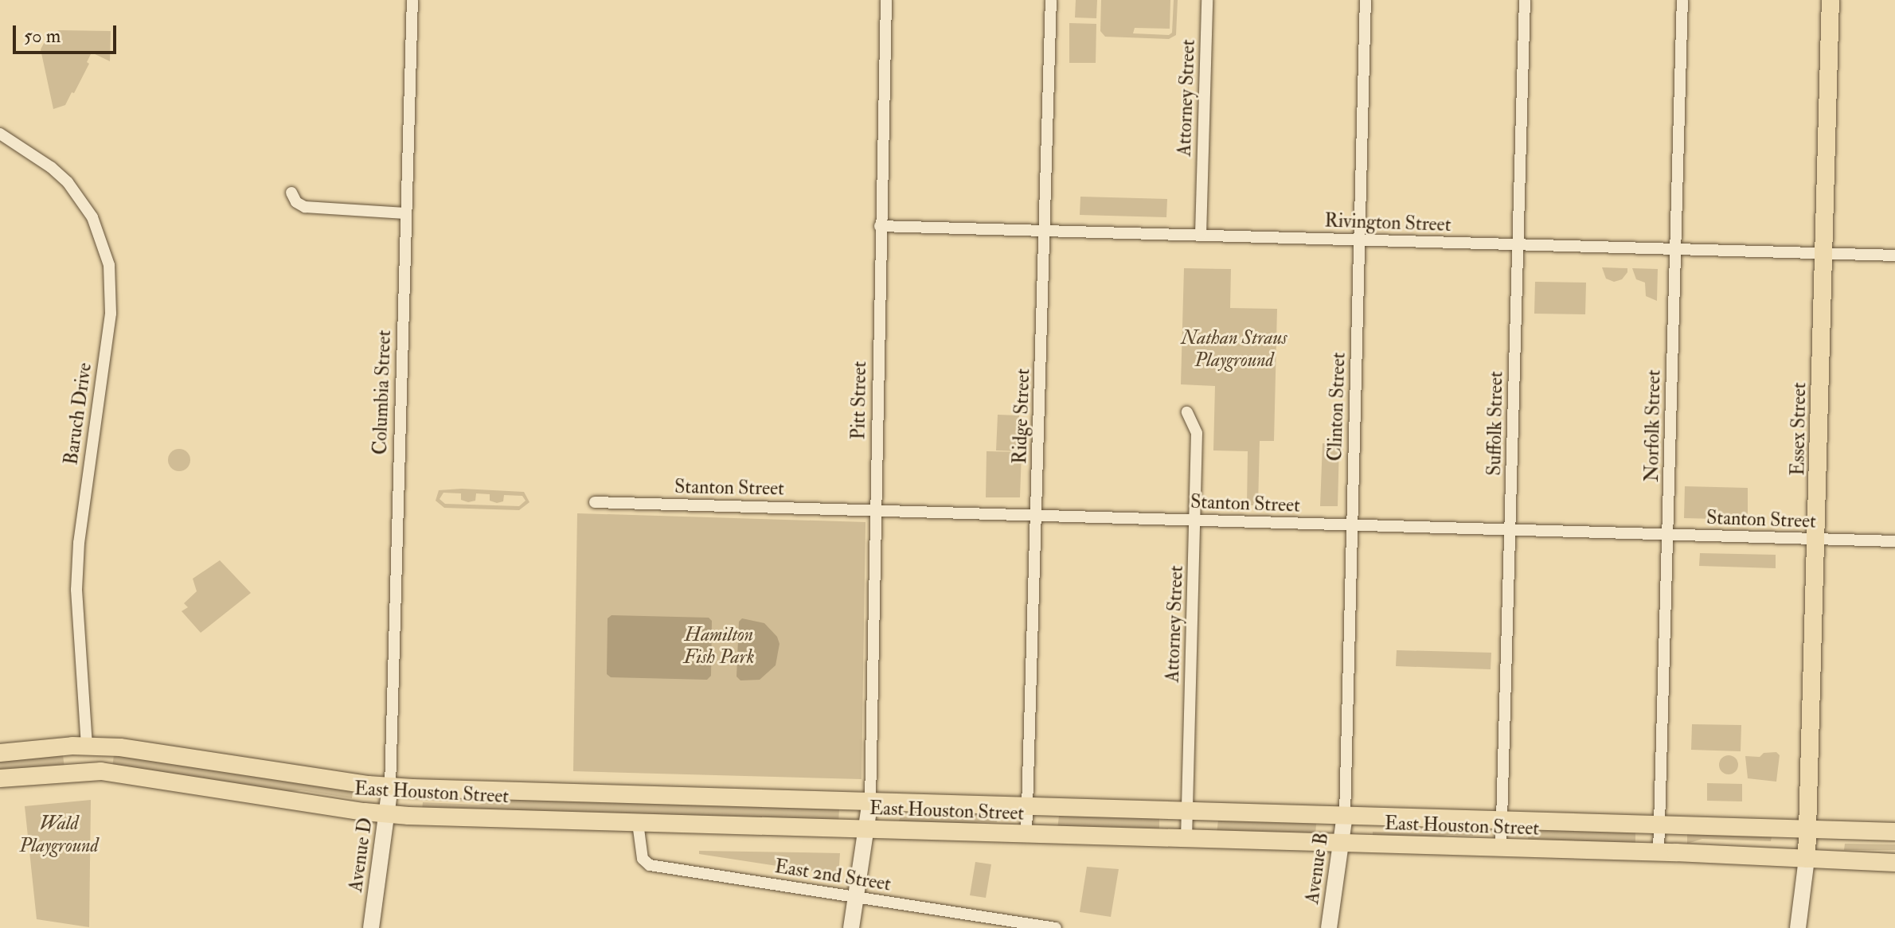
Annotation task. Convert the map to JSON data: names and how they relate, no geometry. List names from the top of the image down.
{
  "streets": {
    "main road": ["Essex Street", "East Houston Street"],
    "street": [
      "Attorney Street",
      "Rivington Street",
      "Columbia Street",
      "Pitt Street",
      "Clinton Street",
      "Baruch Drive",
      "Ridge Street",
      "Suffolk Street",
      "Norfolk Street",
      "Stanton Street",
      "Avenue D",
      "Avenue B",
      "East 2nd Street"
    ]
  },
  "crossings": [
    ["Attorney Street", "Rivington Street"],
    ["Attorney Street", "Stanton Street"],
    ["Attorney Street", "East Houston Street"],
    ["Rivington Street", "Pitt Street"],
    ["Rivington Street", "Clinton Street"],
    ["Rivington Street", "Ridge Street"],
    ["Rivington Street", "Suffolk Street"],
    ["Rivington Street", "Norfolk Street"],
    ["Rivington Street", "Essex Street"],
    ["Columbia Street", "East Houston Street"],
    ["Columbia Street", "Avenue D"],
    ["Pitt Street", "Stanton Street"],
    ["Pitt Street", "East Houston Street"],
    ["Clinton Street", "Stanton Street"],
    ["Clinton Street", "East Houston Street"],
    ["Clinton Street", "Avenue B"],
    ["Baruch Drive", "East Houston Street"],
    ["Ridge Street", "Stanton Street"],
    ["Ridge Street", "East Houston Street"],
    ["Suffolk Street", "Stanton Street"],
    ["Suffolk Street", "East Houston Street"],
    ["Norfolk Street", "Stanton Street"],
    ["Norfolk Street", "East Houston Street"],
    ["Essex Street", "Stanton Street"],
    ["Essex Street", "East Houston Street"],
    ["East Houston Street", "Avenue D"],
    ["East Houston Street", "Avenue B"],
    ["East Houston Street", "East 2nd Street"]
  ],
  "parks": ["Nathan Straus Playground", "Hamilton Fish Park", "Wald Playground"],
  "scale_bar": "50 m"
}
